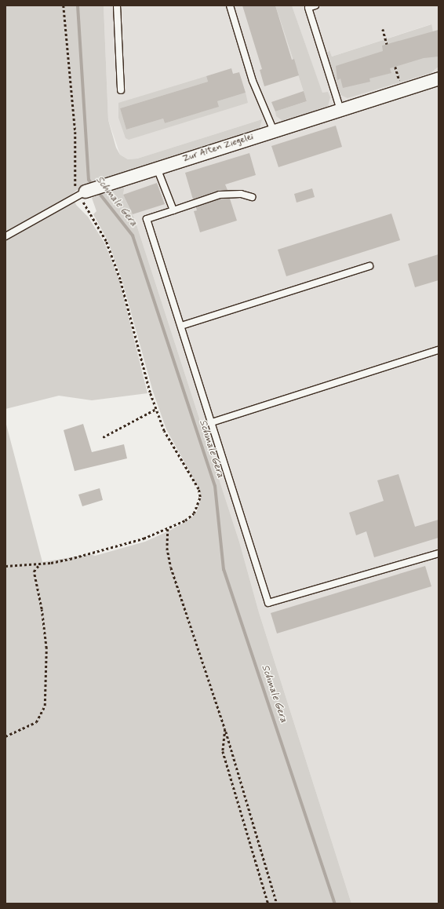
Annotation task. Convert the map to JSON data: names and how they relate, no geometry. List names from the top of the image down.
{
  "streets": {
    "street": ["Zur Alten Ziegelei"]
  },
  "water": ["Schmale Gera"]
}
